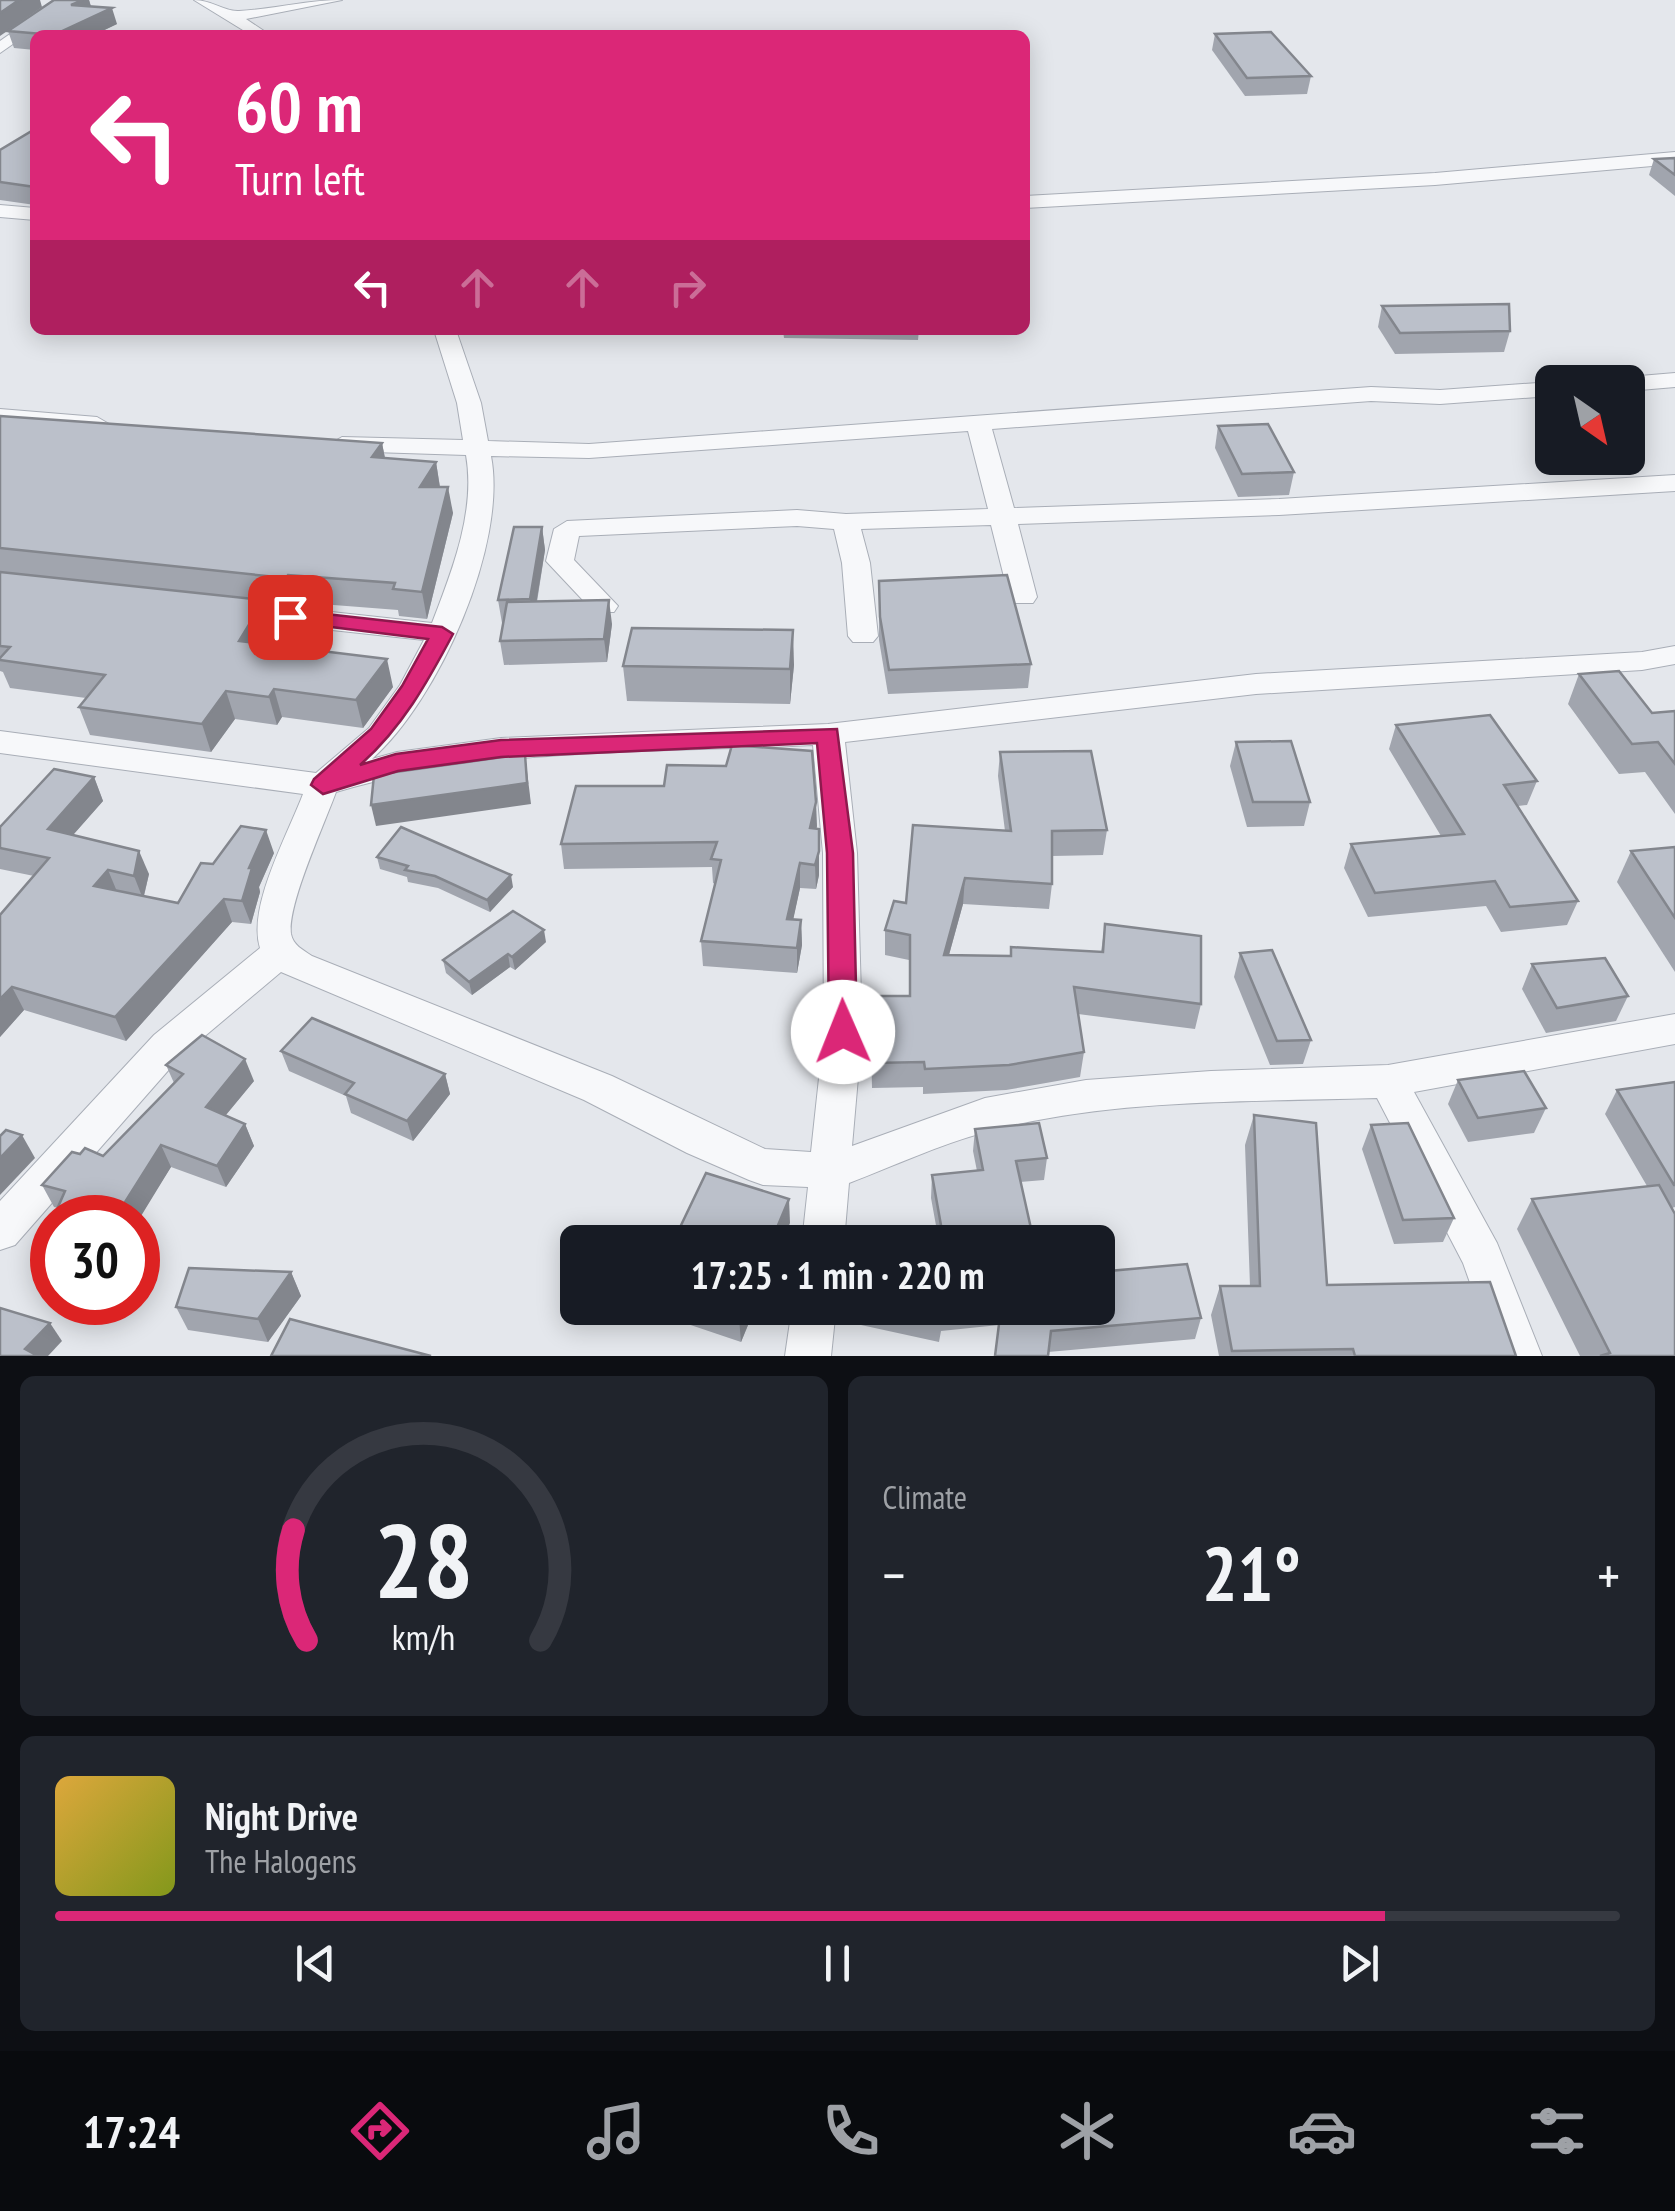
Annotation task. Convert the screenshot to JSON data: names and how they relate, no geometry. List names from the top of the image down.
{
  "north": "bottom right",
  "page": {
    "turn": ["60 m", "Turn left"],
    "limit": "30",
    "trip": "17:25 · 1 min · 220 m",
    "tile": "Climate",
    "heat": ["−", "21°", "+"],
    "song": ["Night Drive", "The Halogens"],
    "tabs": "17:24",
    "gauge": ["28", "km/h"]
  }
}
